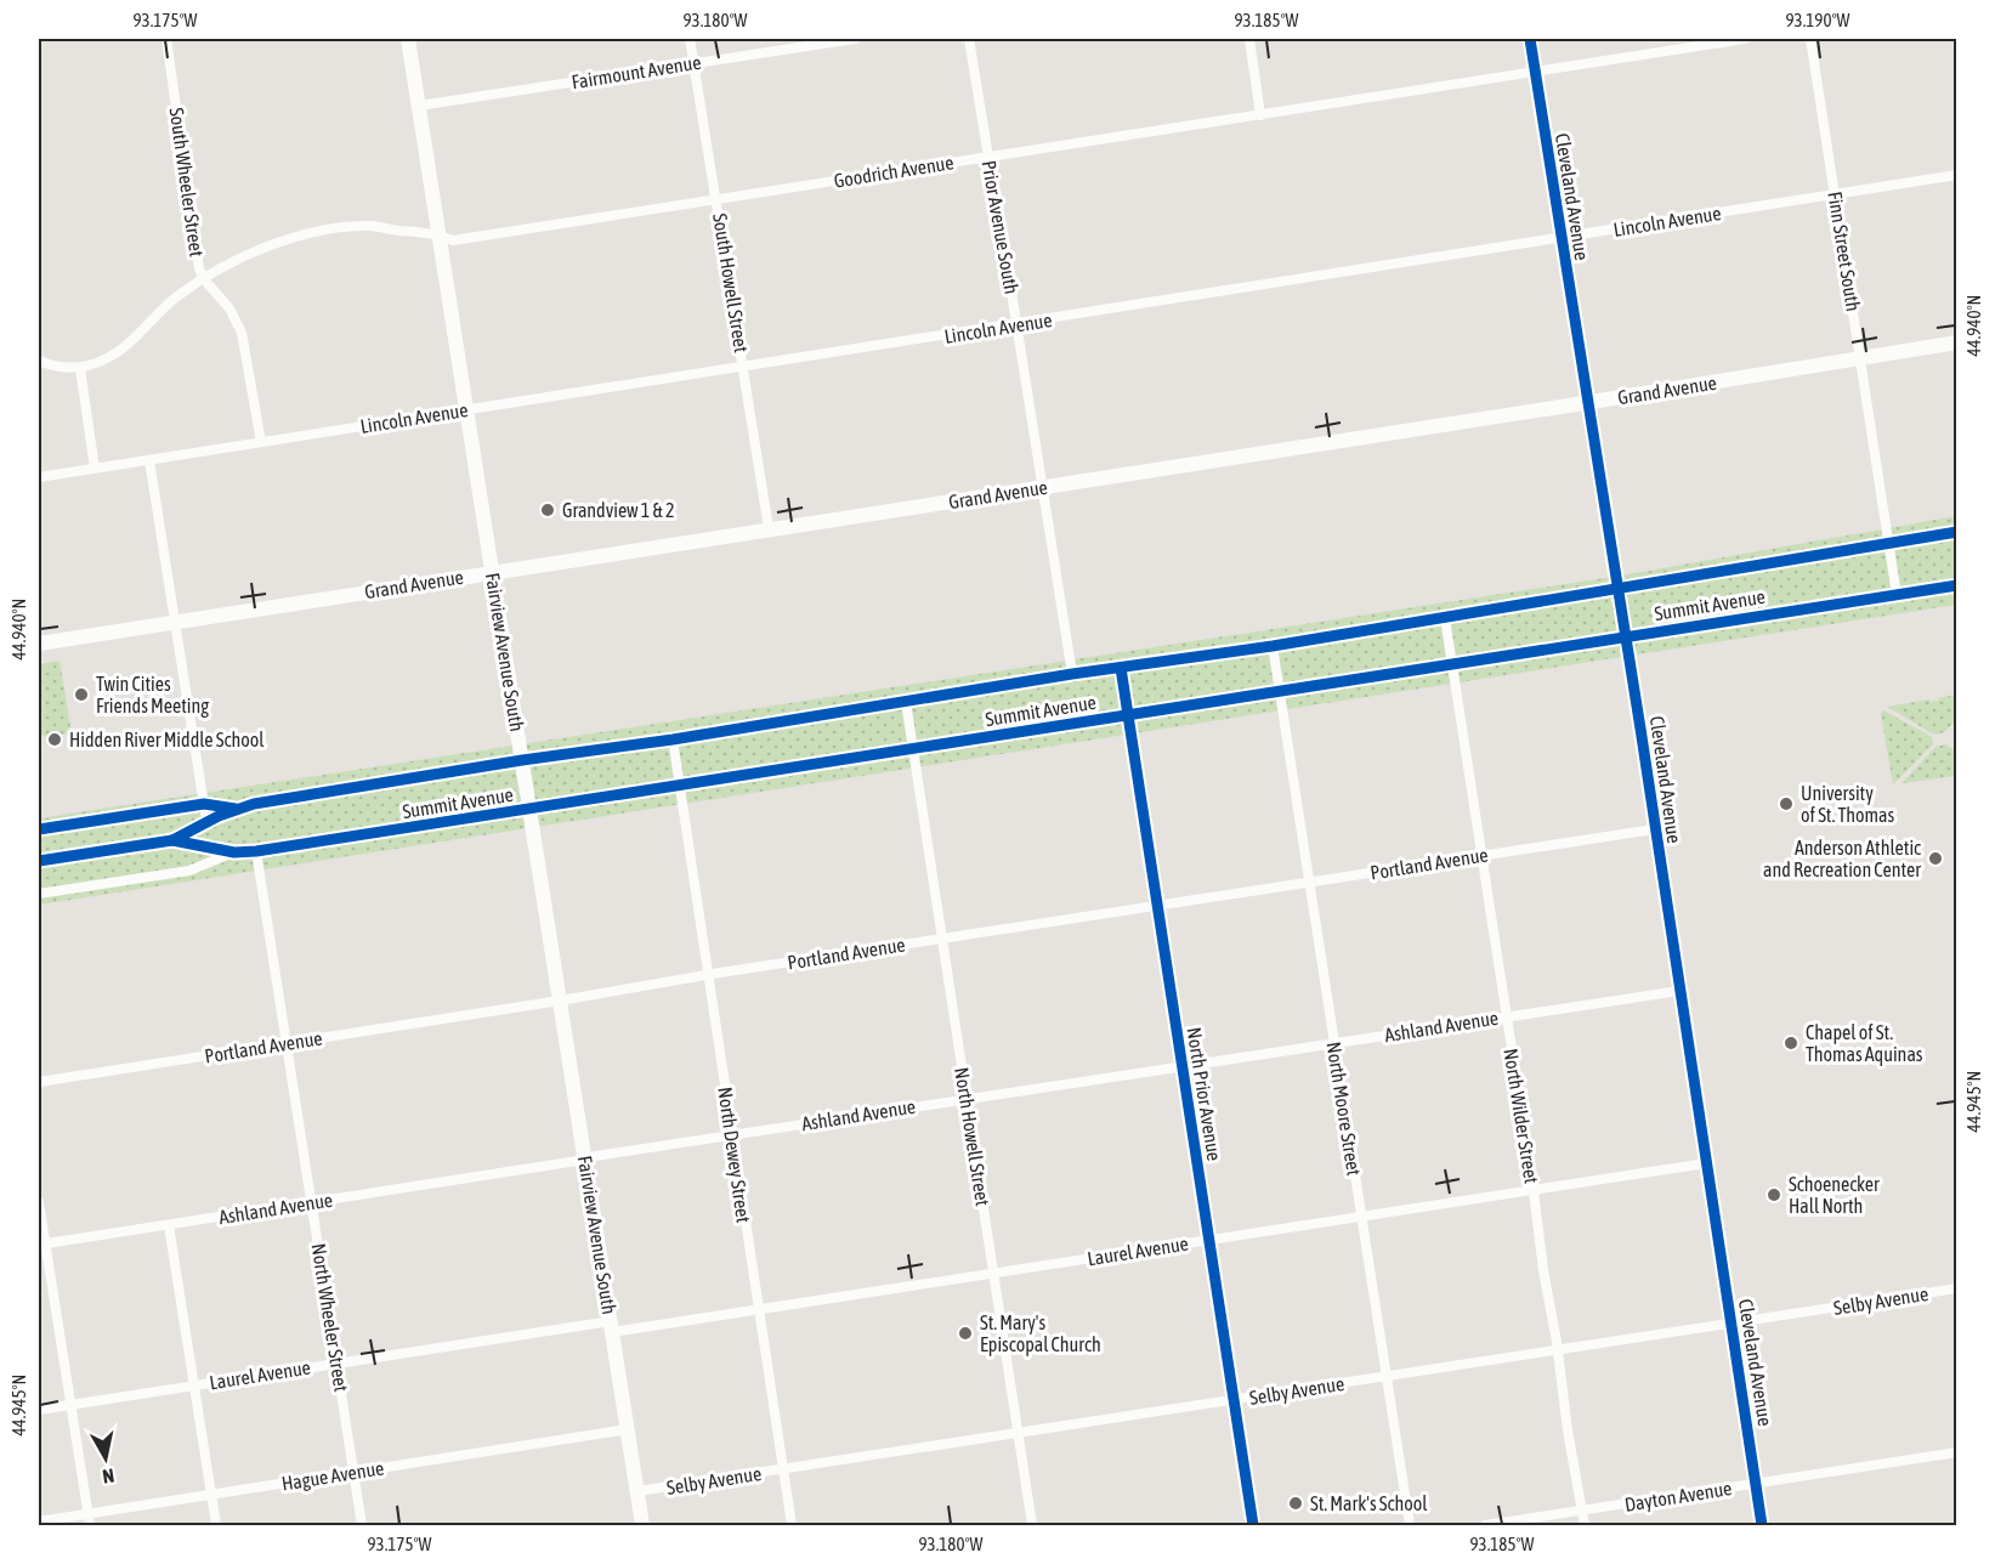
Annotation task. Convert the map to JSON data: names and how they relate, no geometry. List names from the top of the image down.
{
  "streets": {
    "street": [
      "Fairmount Avenue",
      "Goodrich Avenue",
      "South Wheeler Street",
      "Cleveland Avenue",
      "Lincoln Avenue",
      "Prior Avenue South",
      "Finn Street South",
      "South Howell Street",
      "Grand Avenue",
      "Summit Avenue",
      "Fairview Avenue South",
      "Portland Avenue",
      "Ashland Avenue",
      "North Prior Avenue",
      "North Moore Street",
      "North Wilder Street",
      "North Howell Street",
      "North Dewey Street",
      "Laurel Avenue",
      "Selby Avenue",
      "North Wheeler Street",
      "Hague Avenue",
      "Dayton Avenue"
    ]
  },
  "crossings": [
    ["Fairmount Avenue", "South Howell Street"],
    ["Fairmount Avenue", "Fairview Avenue South"],
    ["Goodrich Avenue", "South Wheeler Street"],
    ["Goodrich Avenue", "Cleveland Avenue"],
    ["Goodrich Avenue", "Prior Avenue South"],
    ["Goodrich Avenue", "South Howell Street"],
    ["Goodrich Avenue", "Fairview Avenue South"],
    ["South Wheeler Street", "Lincoln Avenue"],
    ["Cleveland Avenue", "Lincoln Avenue"],
    ["Cleveland Avenue", "Grand Avenue"],
    ["Cleveland Avenue", "Summit Avenue"],
    ["Cleveland Avenue", "Portland Avenue"],
    ["Cleveland Avenue", "Ashland Avenue"],
    ["Cleveland Avenue", "Laurel Avenue"],
    ["Cleveland Avenue", "Selby Avenue"],
    ["Cleveland Avenue", "Dayton Avenue"],
    ["Lincoln Avenue", "Prior Avenue South"],
    ["Lincoln Avenue", "Finn Street South"],
    ["Lincoln Avenue", "South Howell Street"],
    ["Lincoln Avenue", "Fairview Avenue South"],
    ["Prior Avenue South", "Grand Avenue"],
    ["Prior Avenue South", "Summit Avenue"],
    ["Finn Street South", "Grand Avenue"],
    ["Finn Street South", "Summit Avenue"],
    ["South Howell Street", "Grand Avenue"],
    ["Grand Avenue", "Fairview Avenue South"],
    ["Summit Avenue", "Fairview Avenue South"],
    ["Summit Avenue", "North Prior Avenue"],
    ["Summit Avenue", "North Moore Street"],
    ["Summit Avenue", "North Wilder Street"],
    ["Summit Avenue", "North Howell Street"],
    ["Summit Avenue", "North Dewey Street"],
    ["Summit Avenue", "North Wheeler Street"],
    ["Fairview Avenue South", "Portland Avenue"],
    ["Fairview Avenue South", "Ashland Avenue"],
    ["Fairview Avenue South", "Laurel Avenue"],
    ["Fairview Avenue South", "Selby Avenue"],
    ["Fairview Avenue South", "Hague Avenue"],
    ["Portland Avenue", "North Prior Avenue"],
    ["Portland Avenue", "North Moore Street"],
    ["Portland Avenue", "North Wilder Street"],
    ["Portland Avenue", "North Howell Street"],
    ["Portland Avenue", "North Dewey Street"],
    ["Portland Avenue", "North Wheeler Street"],
    ["Ashland Avenue", "North Prior Avenue"],
    ["Ashland Avenue", "North Moore Street"],
    ["Ashland Avenue", "North Wilder Street"],
    ["Ashland Avenue", "North Howell Street"],
    ["Ashland Avenue", "North Dewey Street"],
    ["Ashland Avenue", "North Wheeler Street"],
    ["North Prior Avenue", "Laurel Avenue"],
    ["North Prior Avenue", "Selby Avenue"],
    ["North Moore Street", "Laurel Avenue"],
    ["North Moore Street", "Selby Avenue"],
    ["North Wilder Street", "Laurel Avenue"],
    ["North Wilder Street", "Selby Avenue"],
    ["North Wilder Street", "Dayton Avenue"],
    ["North Howell Street", "Laurel Avenue"],
    ["North Howell Street", "Selby Avenue"],
    ["North Dewey Street", "Laurel Avenue"],
    ["North Dewey Street", "Selby Avenue"],
    ["Laurel Avenue", "North Wheeler Street"],
    ["North Wheeler Street", "Hague Avenue"]
  ],
  "places": [
    "Grandview 1 & 2",
    "Twin Cities Friends Meeting",
    "Hidden River Middle School",
    "University of St. Thomas",
    "Anderson Athletic and Recreation Center",
    "Chapel of St. Thomas Aquinas",
    "Schoenecker Hall North",
    "St. Mary's Episcopal Church",
    "St. Mark's School"
  ],
  "north": "bottom",
  "coordinates": [
    "93.175°W",
    "93.180°W",
    "93.185°W",
    "93.190°W",
    "44.940°N",
    "44.945°N"
  ]
}
